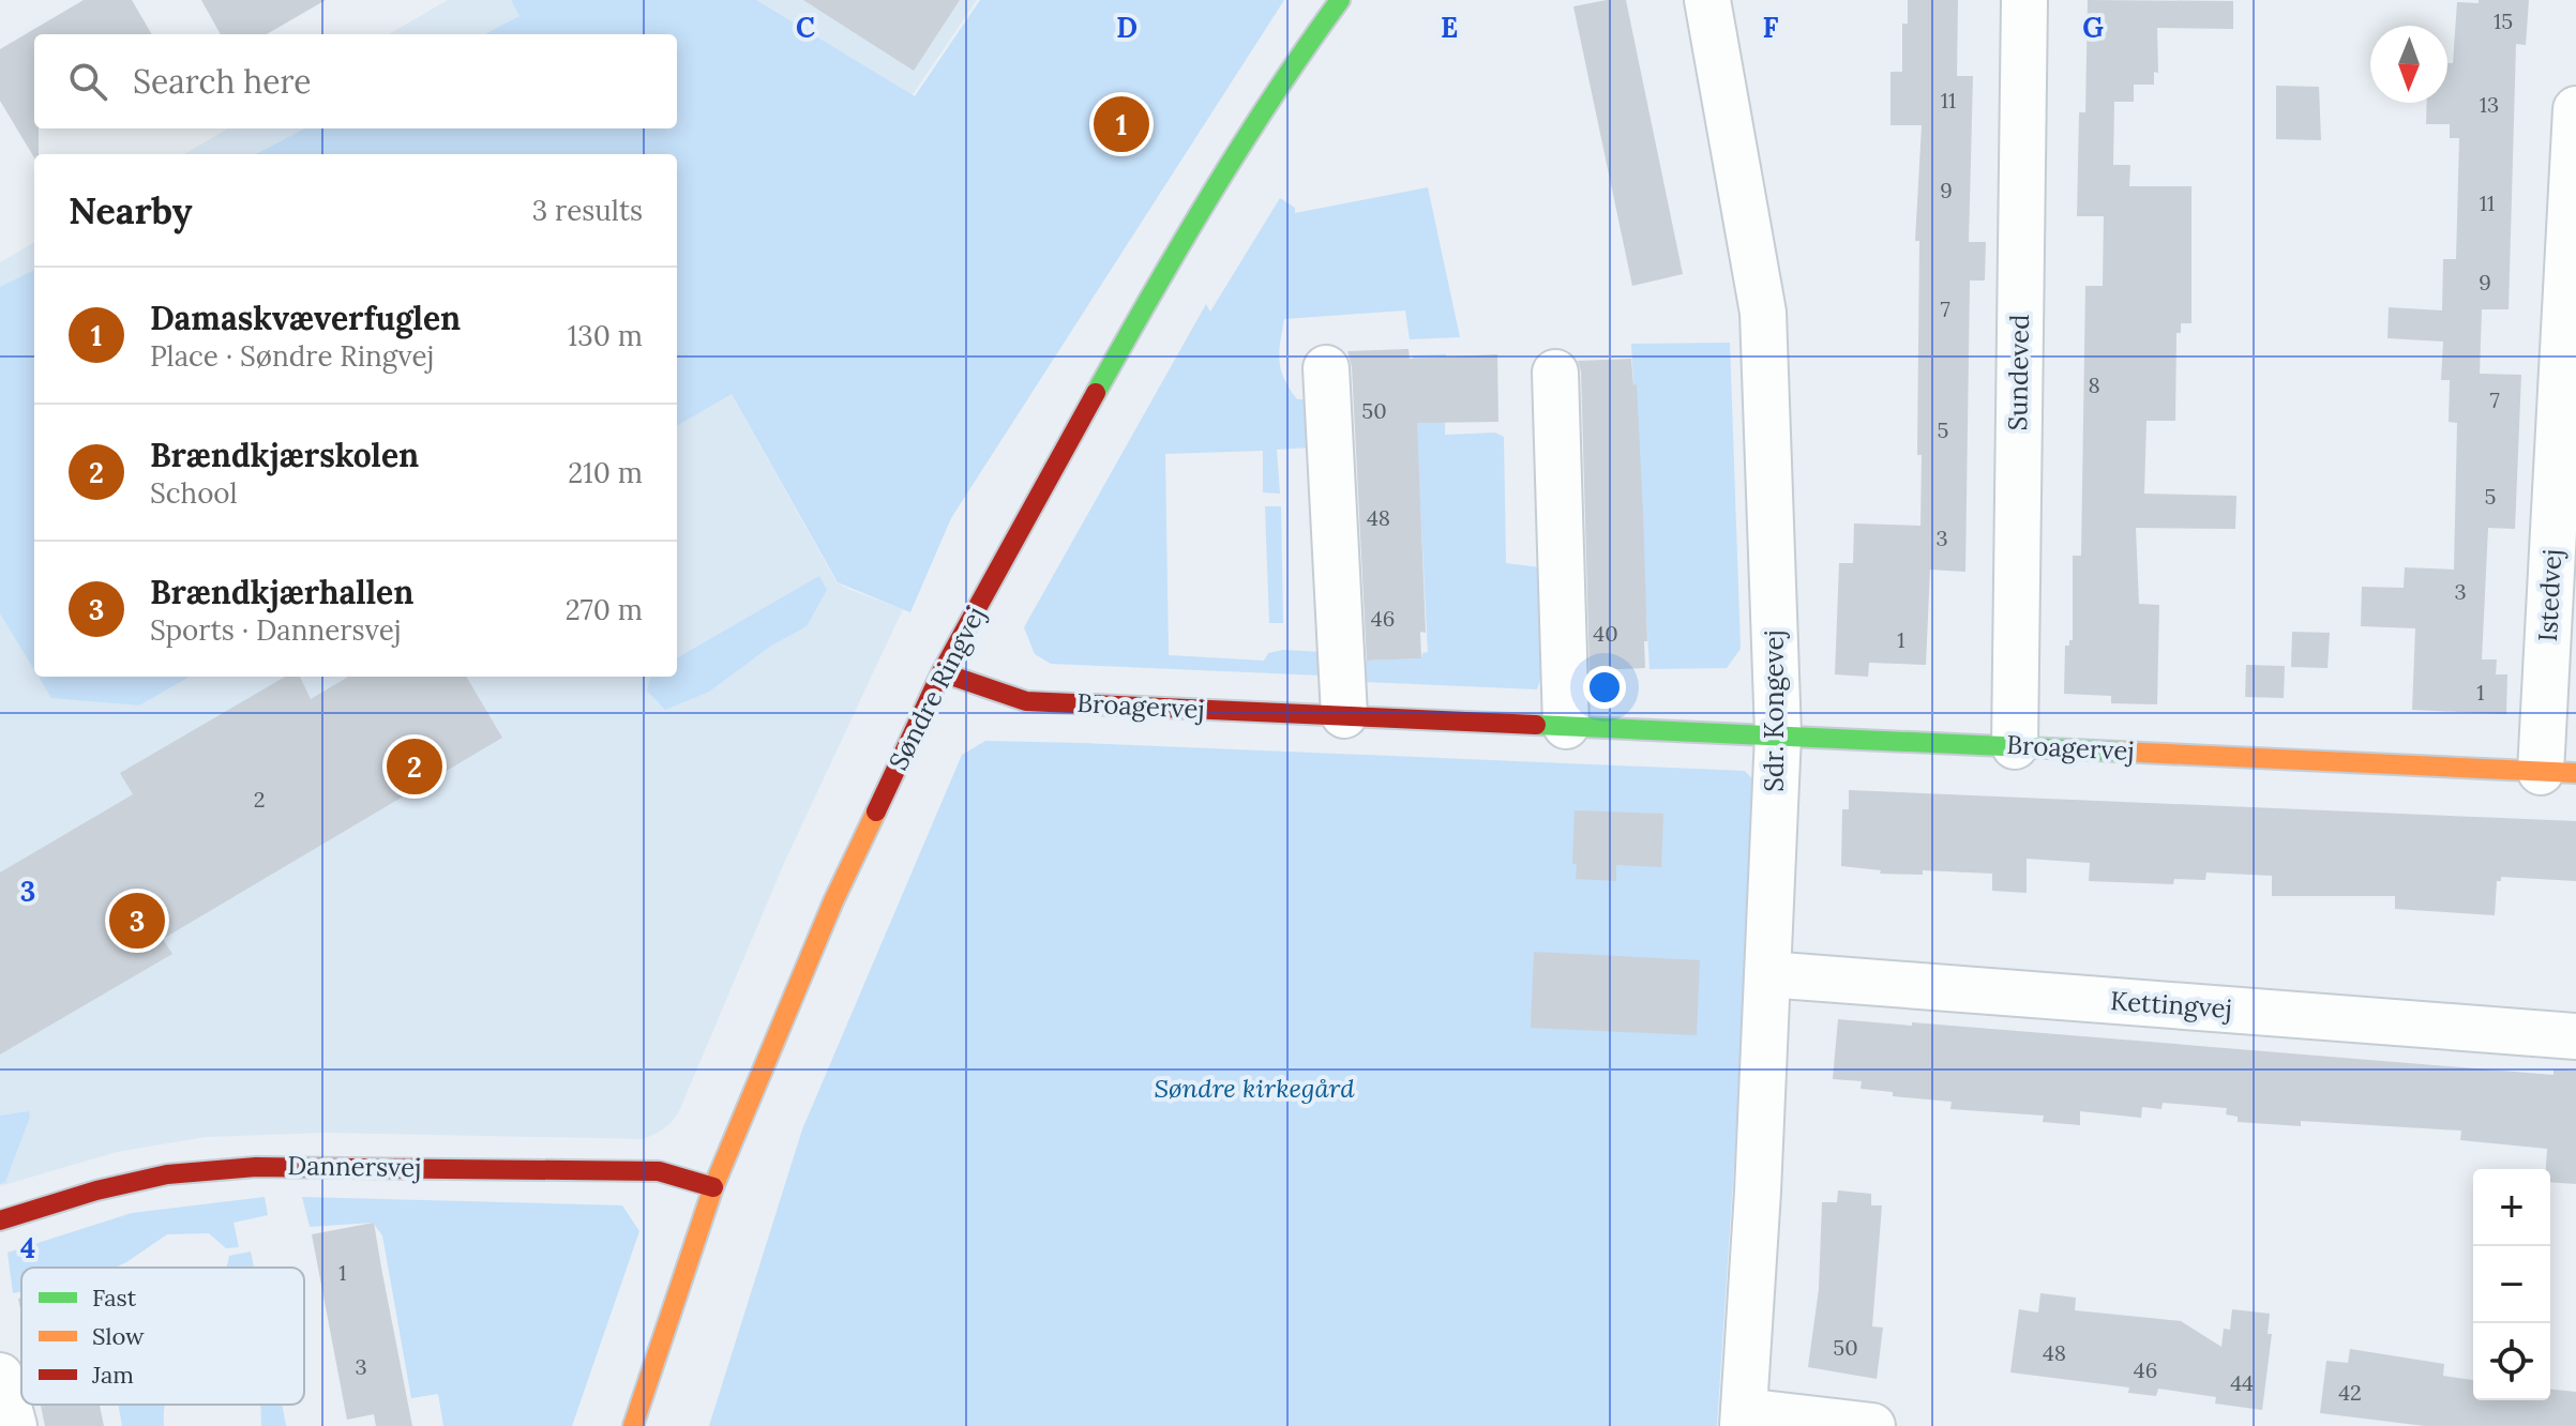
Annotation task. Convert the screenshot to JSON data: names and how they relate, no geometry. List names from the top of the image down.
{
  "streets": {
    "street": [
      "Sundeved",
      "Istedvej",
      "Søndre Ringvej",
      "Broagervej",
      "Sdr. Kongevej",
      "Kettingvej",
      "Dannersvej"
    ]
  },
  "crossings": [
    ["Sundeved", "Broagervej"],
    ["Istedvej", "Broagervej"],
    ["Søndre Ringvej", "Broagervej"],
    ["Søndre Ringvej", "Dannersvej"],
    ["Broagervej", "Sdr. Kongevej"],
    ["Sdr. Kongevej", "Kettingvej"]
  ],
  "parks": ["Søndre kirkegård"],
  "house_numbers": [
    "15",
    "11",
    "13",
    "9",
    "11",
    "9",
    "7",
    "8",
    "7",
    "50",
    "5",
    "5",
    "48",
    "3",
    "3",
    "46",
    "40",
    "1",
    "1",
    "2",
    "1",
    "50",
    "48",
    "3",
    "46",
    "44",
    "42"
  ],
  "legend": ["Fast", "Slow", "Jam"],
  "north": "bottom",
  "page": {
    "search": "Search here",
    "pins": ["1", "2", "3"],
    "heading": ["Nearby", "3 results"],
    "list": [
      {
        "mark": "1",
        "name": "Damaskvæverfuglen",
        "note": "Place · Søndre Ringvej",
        "value": "130 m"
      },
      {
        "mark": "2",
        "name": "Brændkjærskolen",
        "note": "School",
        "value": "210 m"
      },
      {
        "mark": "3",
        "name": "Brændkjærhallen",
        "note": "Sports · Dannersvej",
        "value": "270 m"
      }
    ],
    "map_buttons": ["+", "−"]
  },
  "grid": {
    "columns": [
      "C",
      "D",
      "E",
      "F",
      "G"
    ],
    "rows": ["3", "4"]
  }
}
